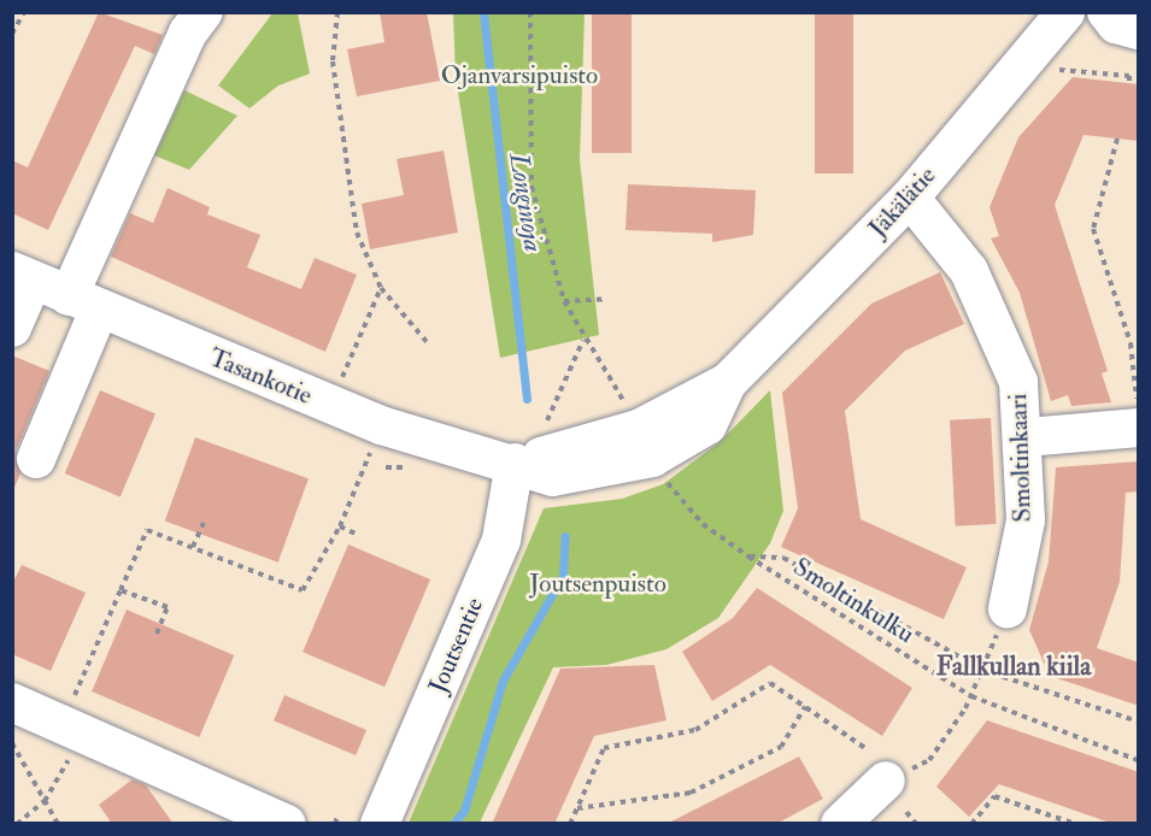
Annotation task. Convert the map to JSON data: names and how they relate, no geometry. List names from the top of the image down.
{
  "streets": {
    "street": [
      "Jäkälätie",
      "Tasankotie",
      "Smoltinkaari",
      "Joutsentie"
    ],
    "path": ["Smoltinkulku"]
  },
  "crossings": [
    ["Jäkälätie", "Tasankotie"],
    ["Jäkälätie", "Smoltinkaari"],
    ["Jäkälätie", "Joutsentie"],
    ["Tasankotie", "Joutsentie"]
  ],
  "districts": ["Fallkullan kiila"],
  "water": ["Longinoja"],
  "parks": ["Ojanvarsipuisto", "Joutsenpuisto"]
}
